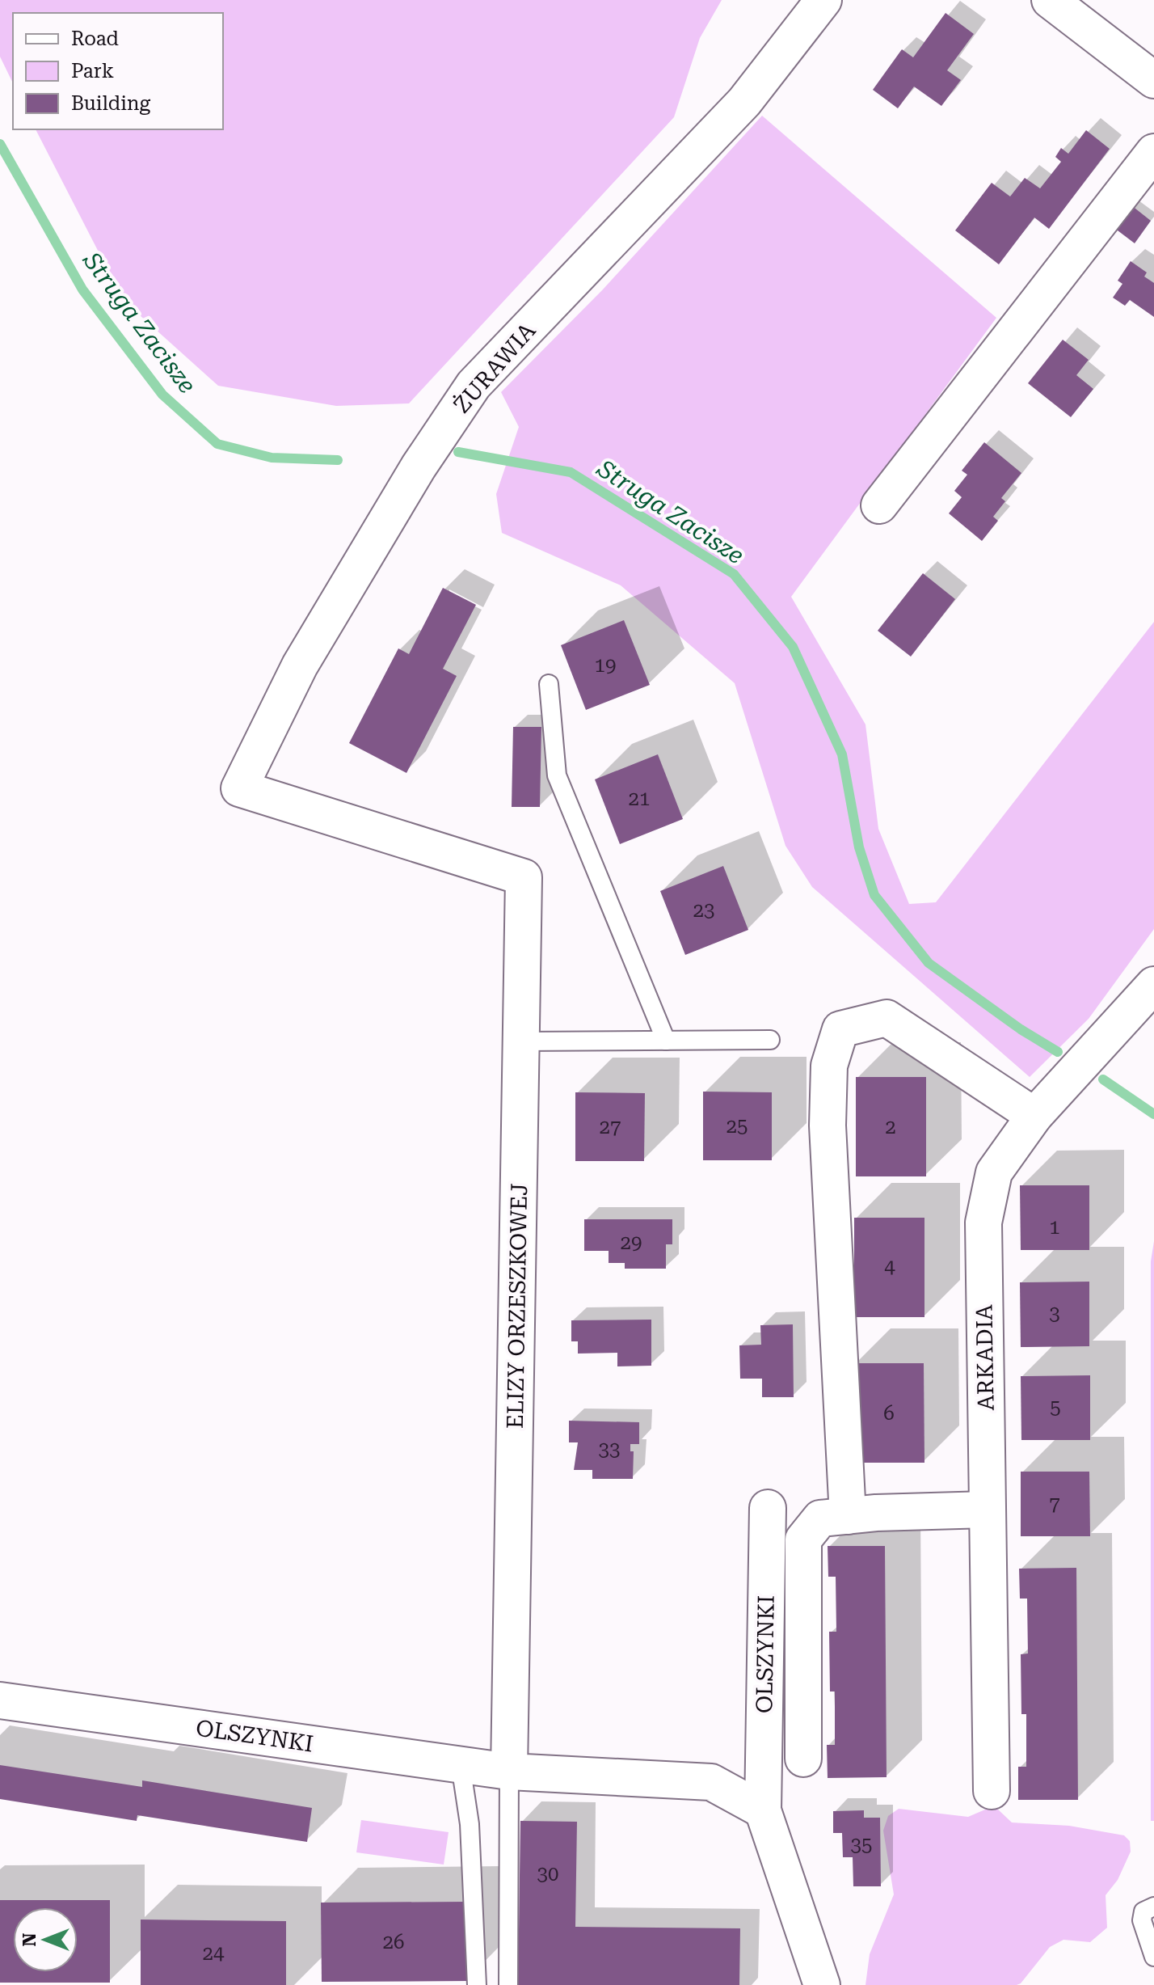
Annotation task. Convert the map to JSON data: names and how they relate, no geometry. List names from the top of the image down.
{
  "streets": {
    "street": [
      "ŻURAWIA",
      "ELIZY ORZESZKOWEJ",
      "ARKADIA",
      "OLSZYNKI"
    ]
  },
  "crossings": [
    ["ŻURAWIA", "ELIZY ORZESZKOWEJ"],
    ["ELIZY ORZESZKOWEJ", "OLSZYNKI"]
  ],
  "water": ["Struga Zacisze"],
  "house_numbers": [
    "19",
    "21",
    "23",
    "25",
    "27",
    "2",
    "1",
    "29",
    "4",
    "3",
    "5",
    "6",
    "33",
    "7",
    "35",
    "30",
    "26",
    "24"
  ],
  "legend": ["Road", "Park", "Building"],
  "north": "left"
}
